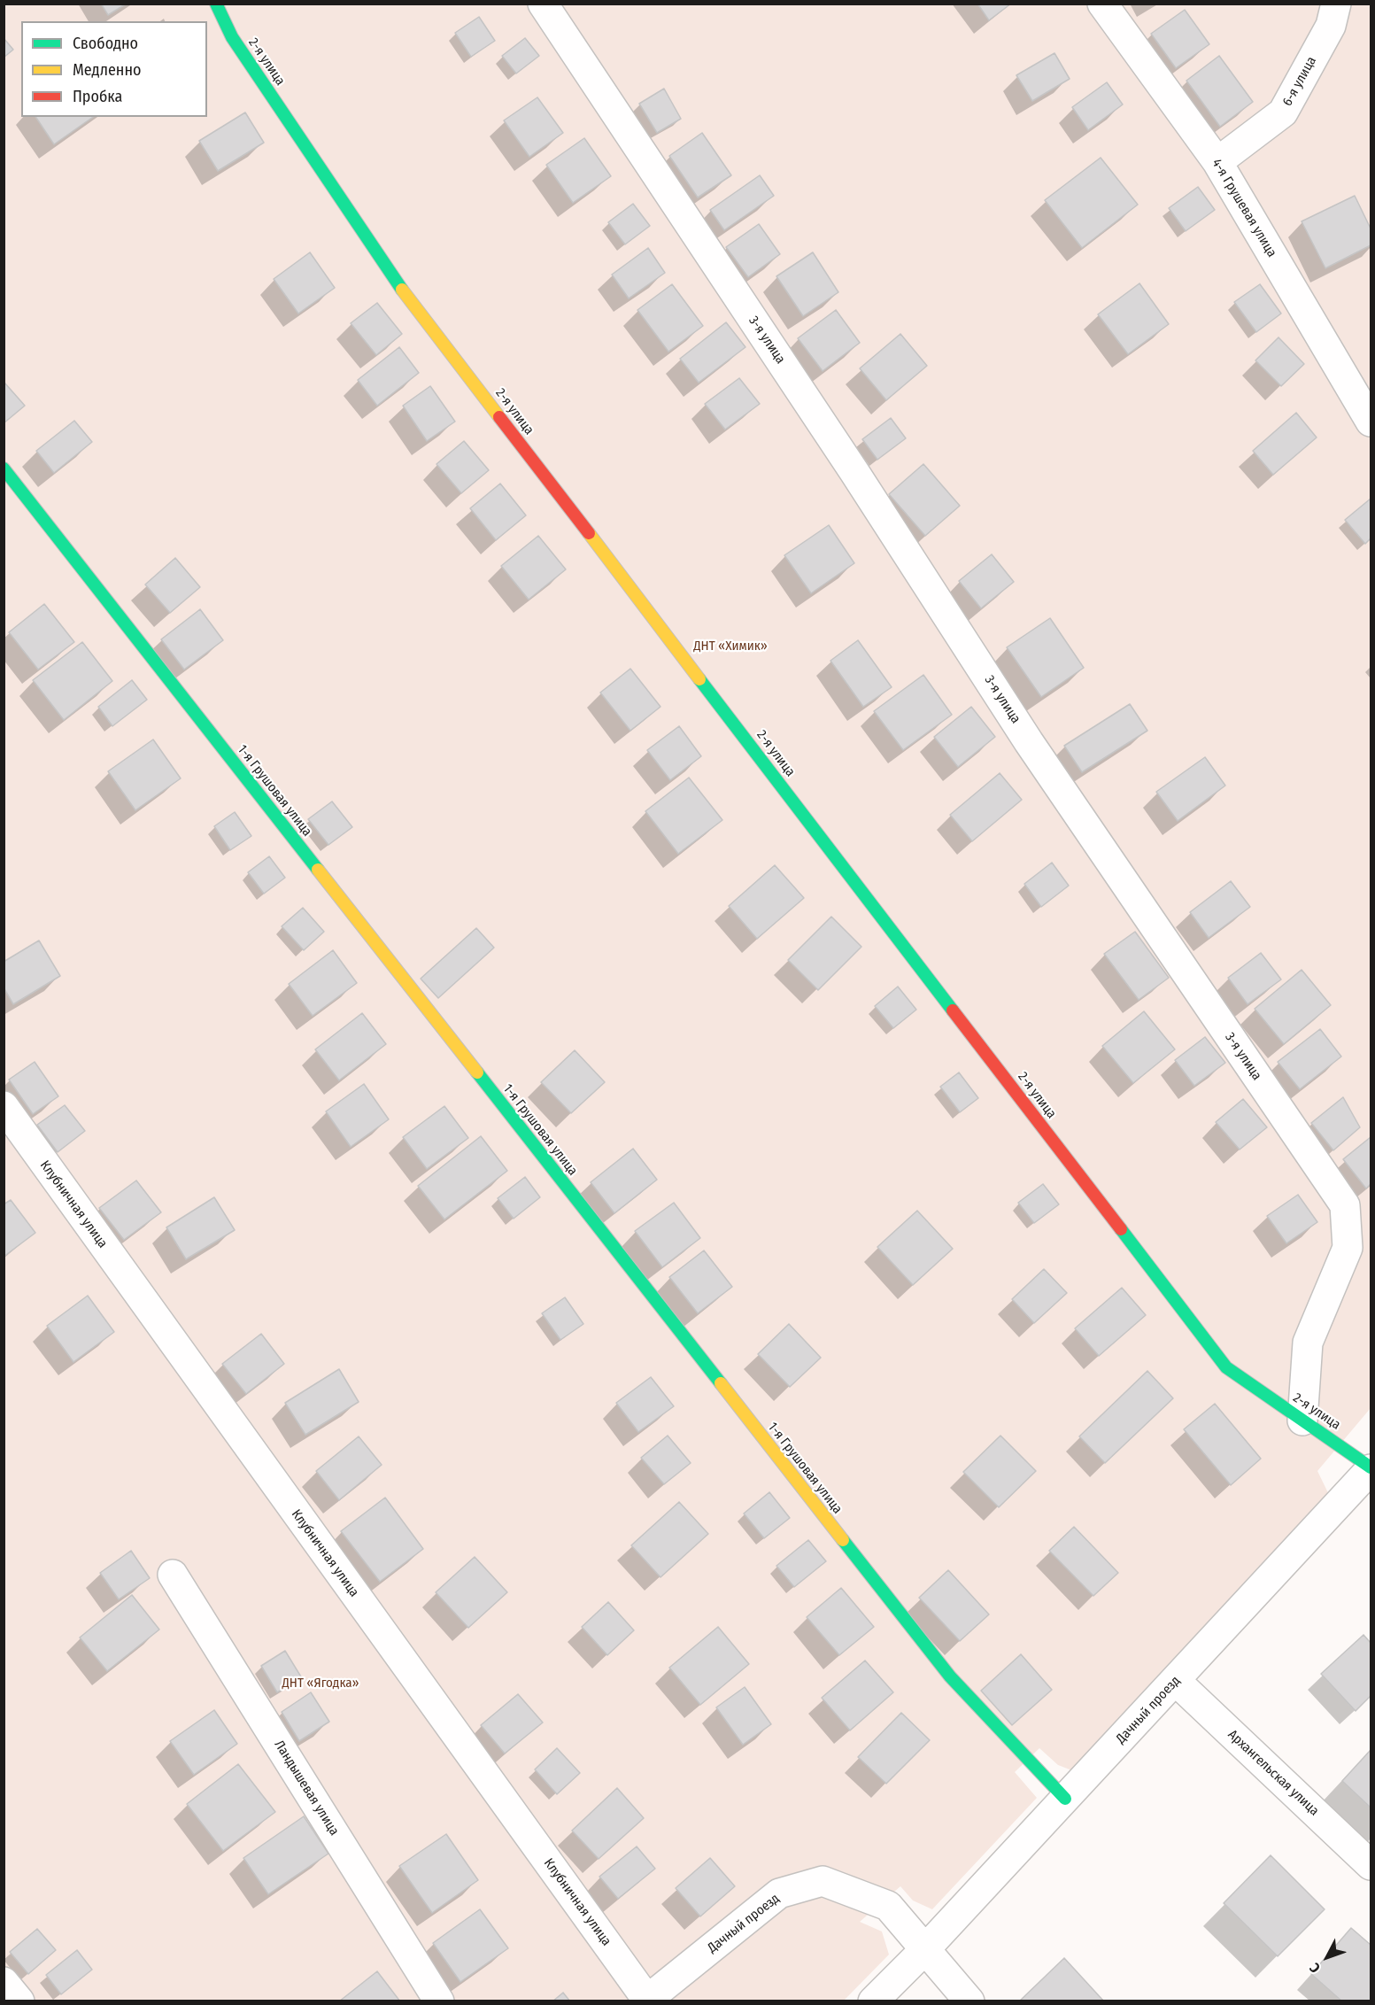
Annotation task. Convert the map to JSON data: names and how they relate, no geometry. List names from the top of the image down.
{
  "streets": {
    "street": [
      "2-я улица",
      "6-я улица",
      "4-я Грушевая улица",
      "3-я улица",
      "1-я Грушовая улица",
      "Клубничная улица",
      "Дачный проезд",
      "Архангельская улица",
      "Ландышевая улица"
    ]
  },
  "crossings": [
    ["2-я улица", "3-я улица"],
    ["2-я улица", "Дачный проезд"],
    ["6-я улица", "4-я Грушевая улица"],
    ["1-я Грушовая улица", "Дачный проезд"],
    ["Клубничная улица", "Дачный проезд"],
    ["Дачный проезд", "Архангельская улица"]
  ],
  "parks": ["ДНТ «Химик»", "ДНТ «Ягодка»"],
  "legend": ["Свободно", "Медленно", "Пробка"],
  "north": "bottom left"
}
